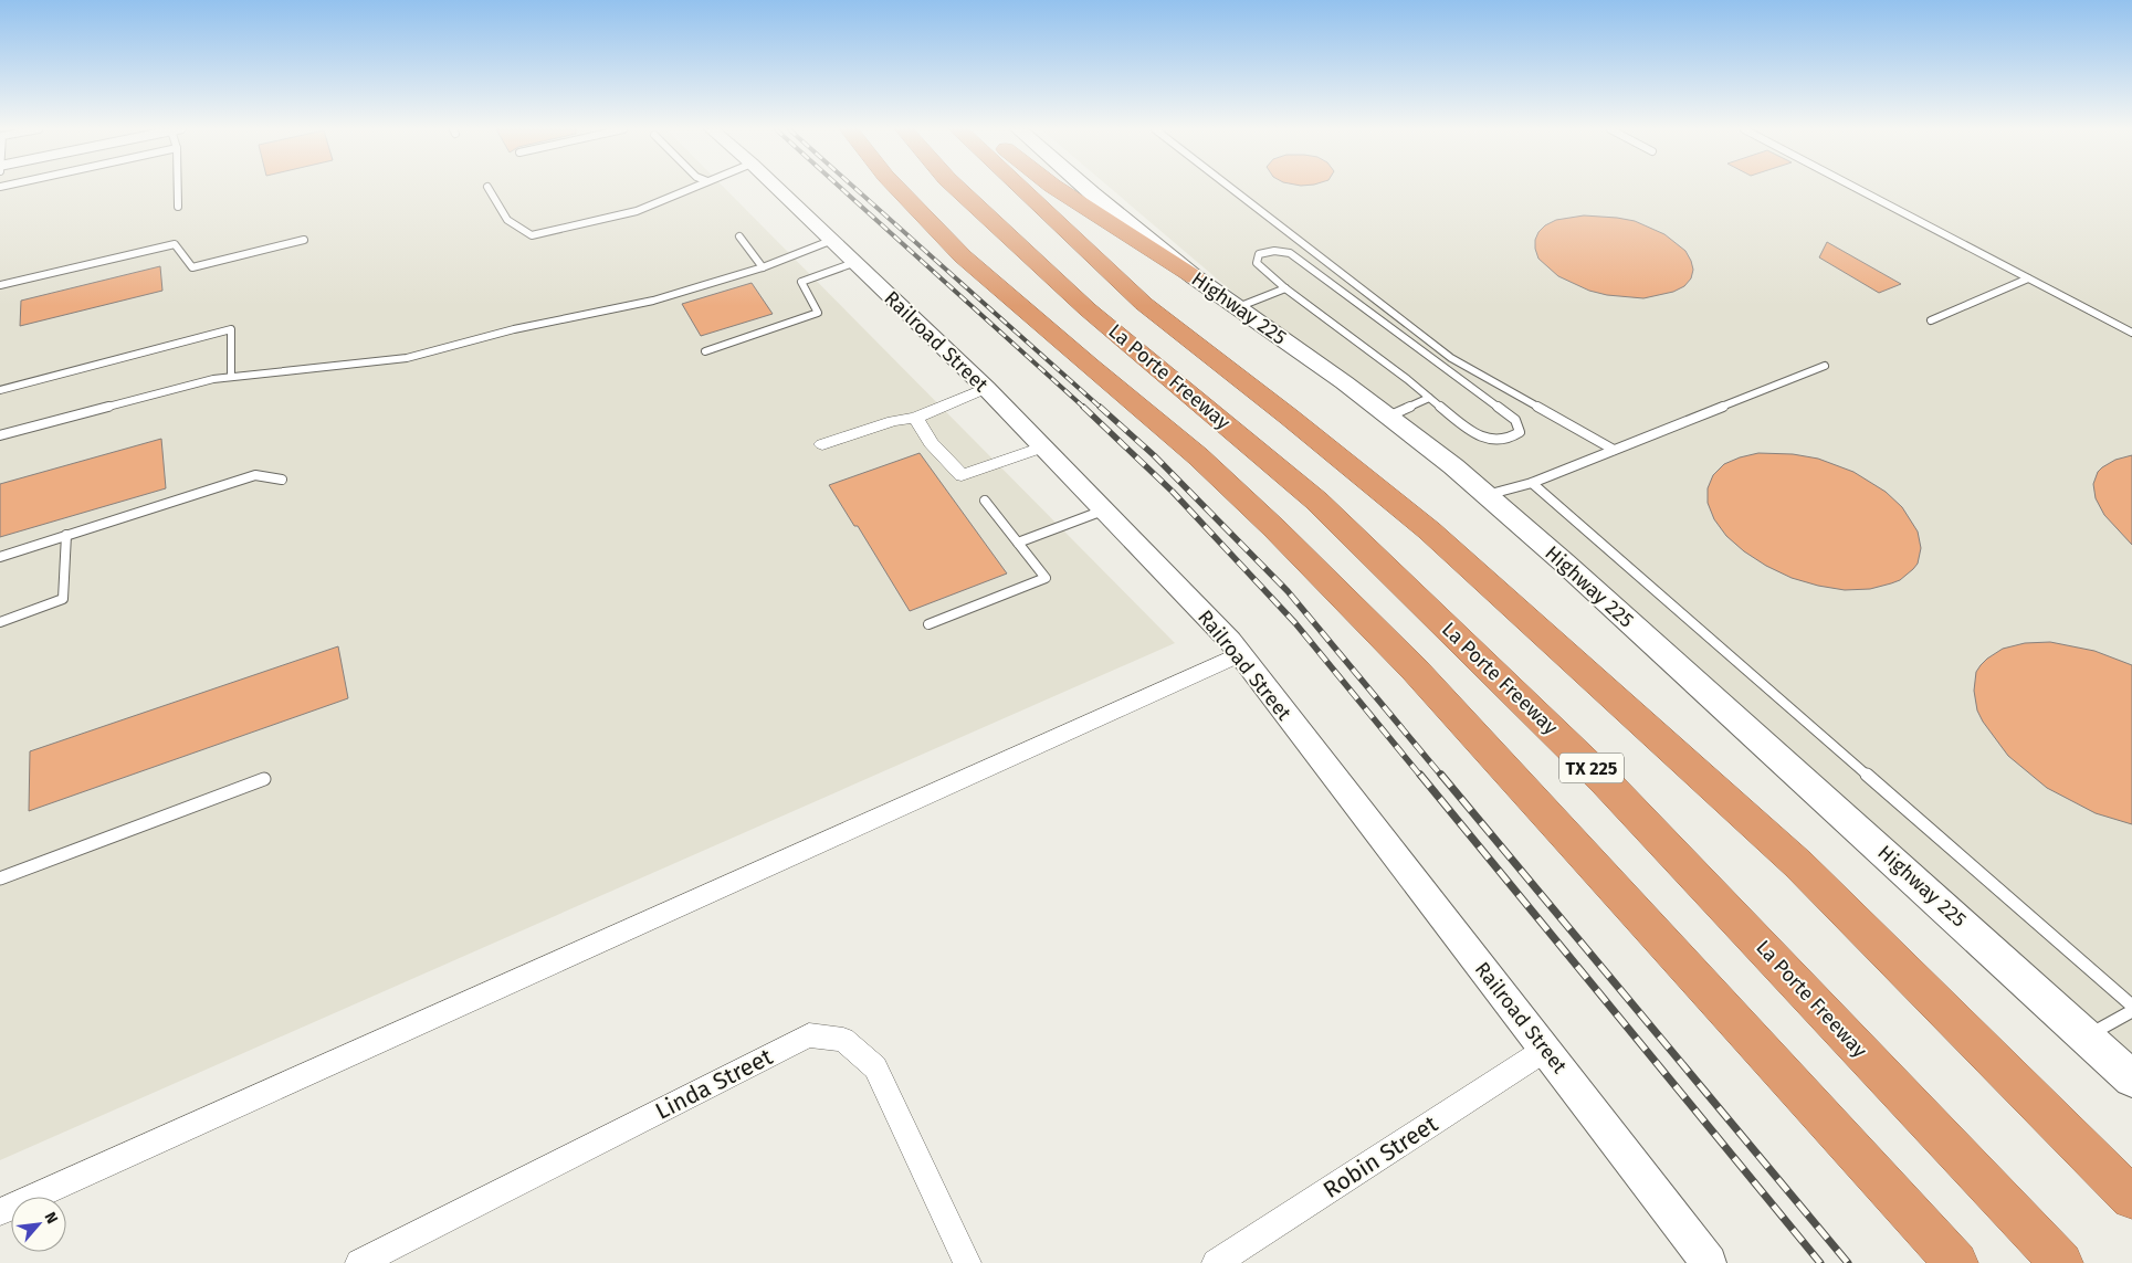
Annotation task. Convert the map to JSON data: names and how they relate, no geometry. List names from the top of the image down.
{
  "streets": {
    "highway": ["La Porte Freeway", "TX 225"],
    "main road": ["Highway 225"],
    "street": ["Railroad Street", "Linda Street", "Robin Street"]
  },
  "crossings": [
    ["Railroad Street", "Robin Street"]
  ],
  "north": "top right"
}
